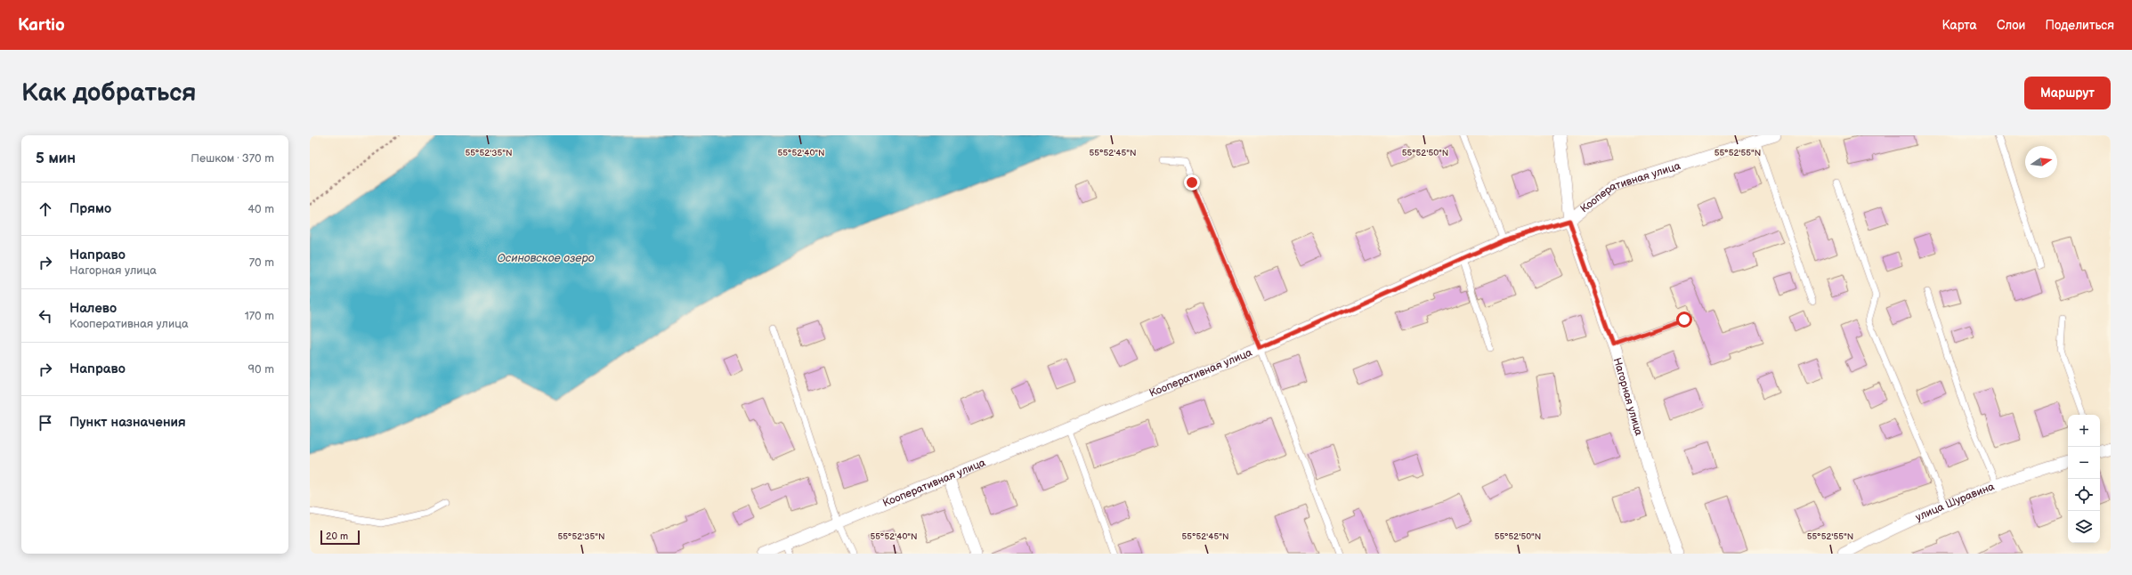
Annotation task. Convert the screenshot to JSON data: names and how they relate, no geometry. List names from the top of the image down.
{
  "streets": {
    "street": ["Кооперативная улица", "Нагорная улица", "улица Шуравина"]
  },
  "crossings": [
    ["Кооперативная улица", "Нагорная улица"]
  ],
  "water": ["Осиновское озеро"],
  "scale_bar": "20 m",
  "north": "right",
  "page": {
    "header": "Kartio",
    "nav": ["Карта", "Слои", "Поделиться"],
    "buttons": "Маршрут",
    "title": "Как добраться",
    "heading": ["5 мин", "Пешком · 370 m"],
    "list": [
      ["Прямо", "40 m"],
      ["Направо", "Нагорная улица", "70 m"],
      ["Налево", "Кооперативная улица", "170 m"],
      ["Направо", "90 m"],
      "Пункт назначения"
    ],
    "map_buttons": ["+", "−"],
    "scale": "20 m"
  },
  "coordinates": [
    "55°52'35\"N",
    "55°52'40\"N",
    "55°52'45\"N",
    "55°52'50\"N",
    "55°52'55\"N"
  ]
}
